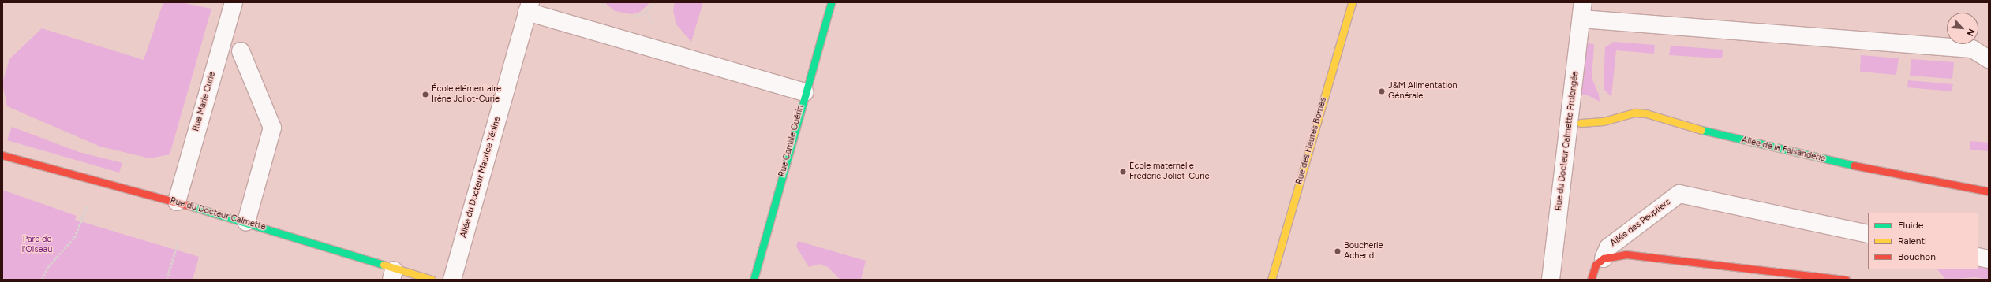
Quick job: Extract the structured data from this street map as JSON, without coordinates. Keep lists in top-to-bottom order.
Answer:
{
  "streets": {
    "street": [
      "Rue Marie Curie",
      "Rue Camille Guérin",
      "Rue des Hautes Bornes",
      "Rue du Docteur Calmette Prolongée",
      "Allée de la Faisanderie",
      "Allée du Docteur Maurice Ténine",
      "Rue du Docteur Calmette",
      "Allée des Peupliers"
    ]
  },
  "crossings": [
    ["Rue Marie Curie", "Rue du Docteur Calmette"]
  ],
  "parks": ["Parc de l'Oiseau"],
  "places": [
    "J&M Alimentation Générale",
    "École élémentaire Irène Joliot-Curie",
    "École maternelle Frédéric Joliot-Curie",
    "Boucherie Acherid"
  ],
  "legend": ["Fluide", "Ralenti", "Bouchon"],
  "north": "bottom right"
}
